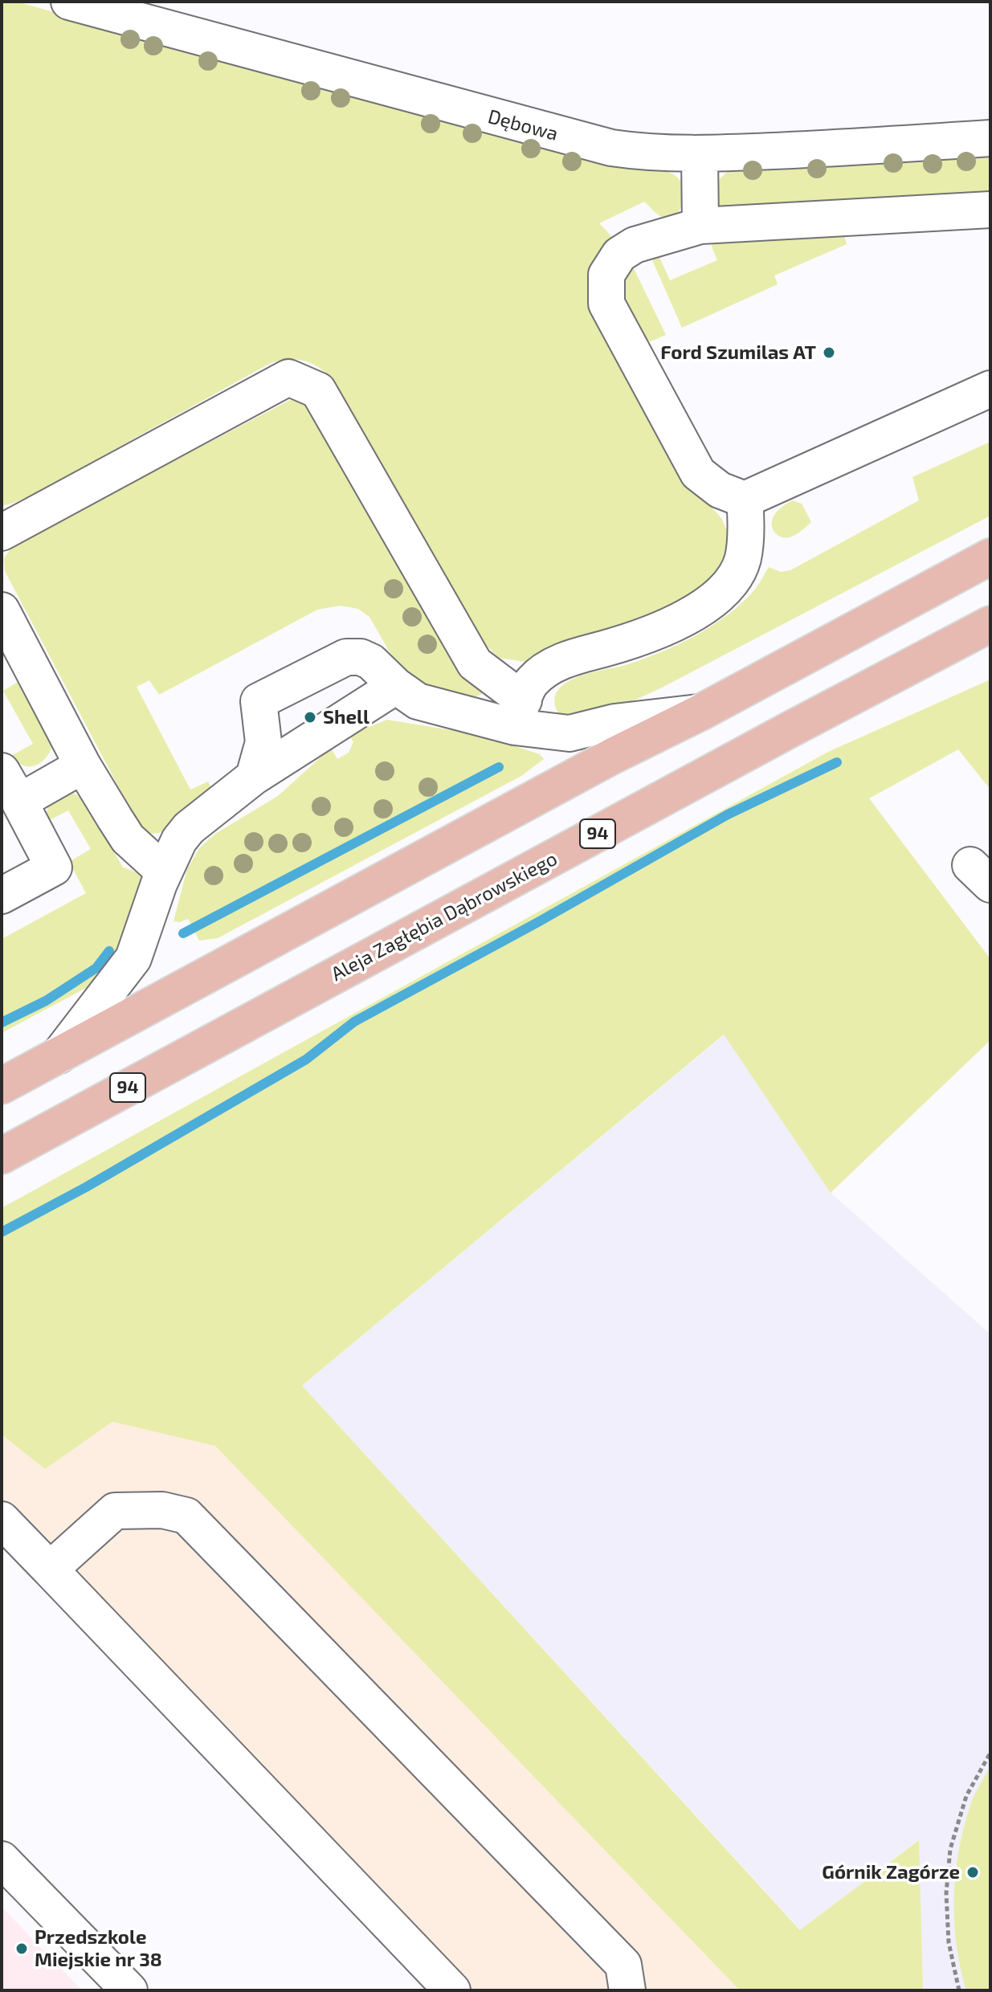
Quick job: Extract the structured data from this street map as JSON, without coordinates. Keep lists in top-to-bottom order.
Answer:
{
  "streets": {
    "main road": ["94", "Aleja Zagłębia Dąbrowskiego"],
    "street": ["Dębowa"]
  },
  "places": [
    "Ford Szumilas AT",
    "Shell",
    "Górnik Zagórze",
    "Przedszkole Miejskie nr 38"
  ]
}
